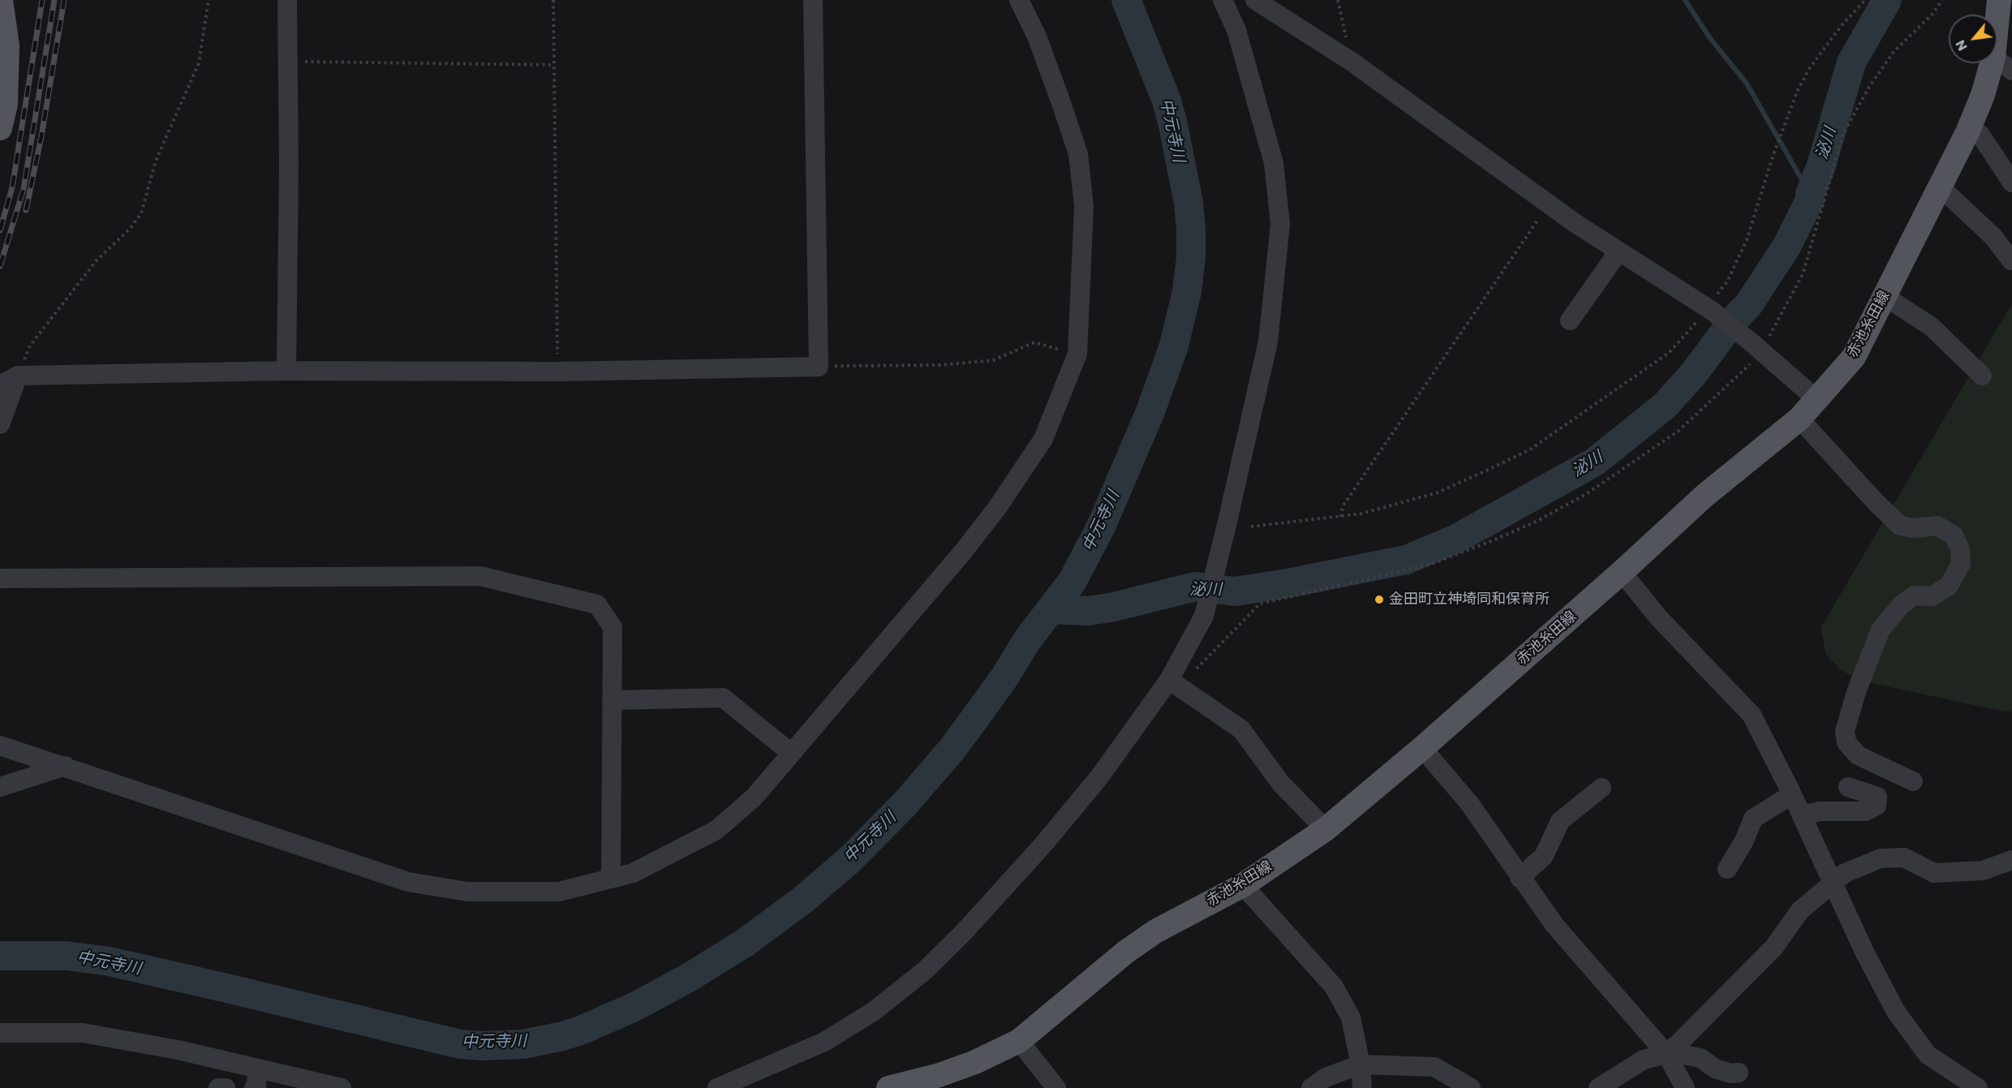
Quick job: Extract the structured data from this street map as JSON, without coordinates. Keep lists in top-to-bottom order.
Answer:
{
  "streets": {
    "main road": ["赤池糸田線"]
  },
  "water": ["中元寺川", "泌川"],
  "places": ["金田町立神埼同和保育所"],
  "north": "bottom left"
}
